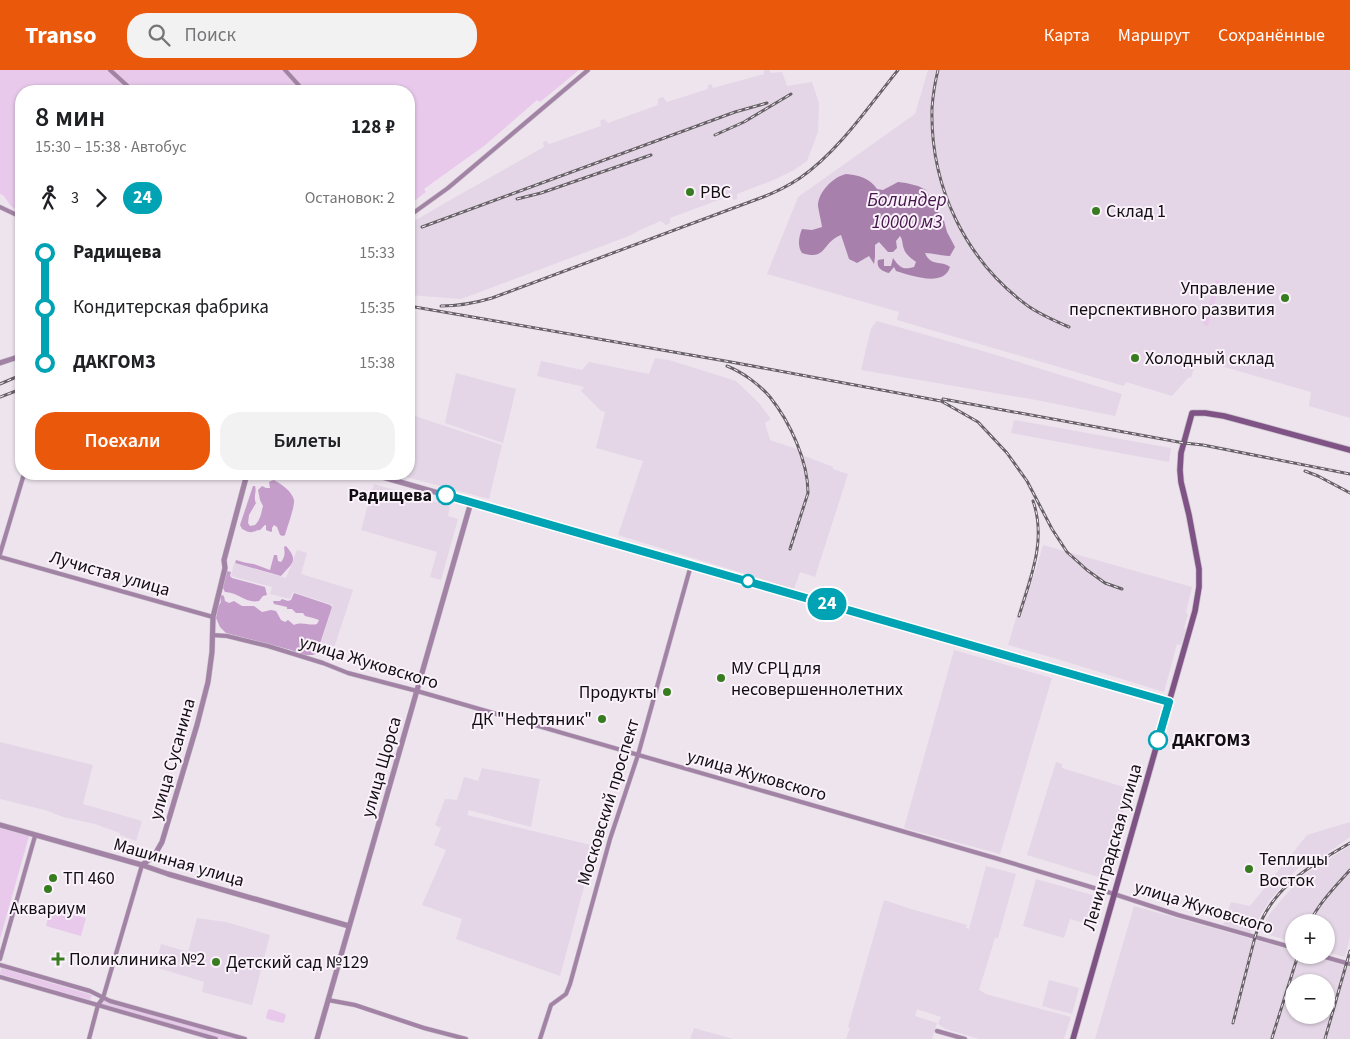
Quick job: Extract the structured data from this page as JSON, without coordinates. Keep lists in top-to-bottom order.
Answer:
{
  "streets": {
    "main road": ["Ленинградская улица"],
    "street": [
      "Лучистая улица",
      "улица Жуковского",
      "улица Сусанина",
      "улица Щорса",
      "Московский проспект",
      "Машинная улица"
    ]
  },
  "crossings": [
    ["Лучистая улица", "улица Сусанина"],
    ["улица Жуковского", "улица Сусанина"],
    ["улица Жуковского", "улица Щорса"],
    ["улица Жуковского", "Московский проспект"],
    ["улица Жуковского", "Ленинградская улица"],
    ["улица Сусанина", "Машинная улица"],
    ["улица Щорса", "Машинная улица"]
  ],
  "water": ["Болиндер 10000 м3"],
  "places": {
    "other": [
      "РВС",
      "Склад 1",
      "Управление перспективного развития",
      "Холодный склад",
      "Радищева",
      "МУ СРЦ для несовершеннолетних",
      "Продукты",
      "ДК \"Нефтяник\"",
      "ДАКГОМЗ",
      "Теплицы Восток",
      "ТП 460",
      "Аквариум",
      "Детский сад №129"
    ],
    "health": ["Поликлиника №2"]
  },
  "lines": ["bus line 24"],
  "page": {
    "header": "Transo",
    "search": "Поиск",
    "nav": ["Карта", "Маршрут", "Сохранённые"],
    "on_map": "24",
    "heading": ["8 мин", "15:30 – 15:38 · Автобус", "128 ₽"],
    "legs": ["3", "24", "Остановок: 2"],
    "list": [
      {
        "name": "Радищева",
        "value": "15:33"
      },
      {
        "name": "Кондитерская фабрика",
        "value": "15:35"
      },
      {
        "name": "ДАКГОМЗ",
        "value": "15:38"
      }
    ],
    "buttons": ["Поехали", "Билеты"],
    "map_buttons": ["+", "−"]
  }
}
